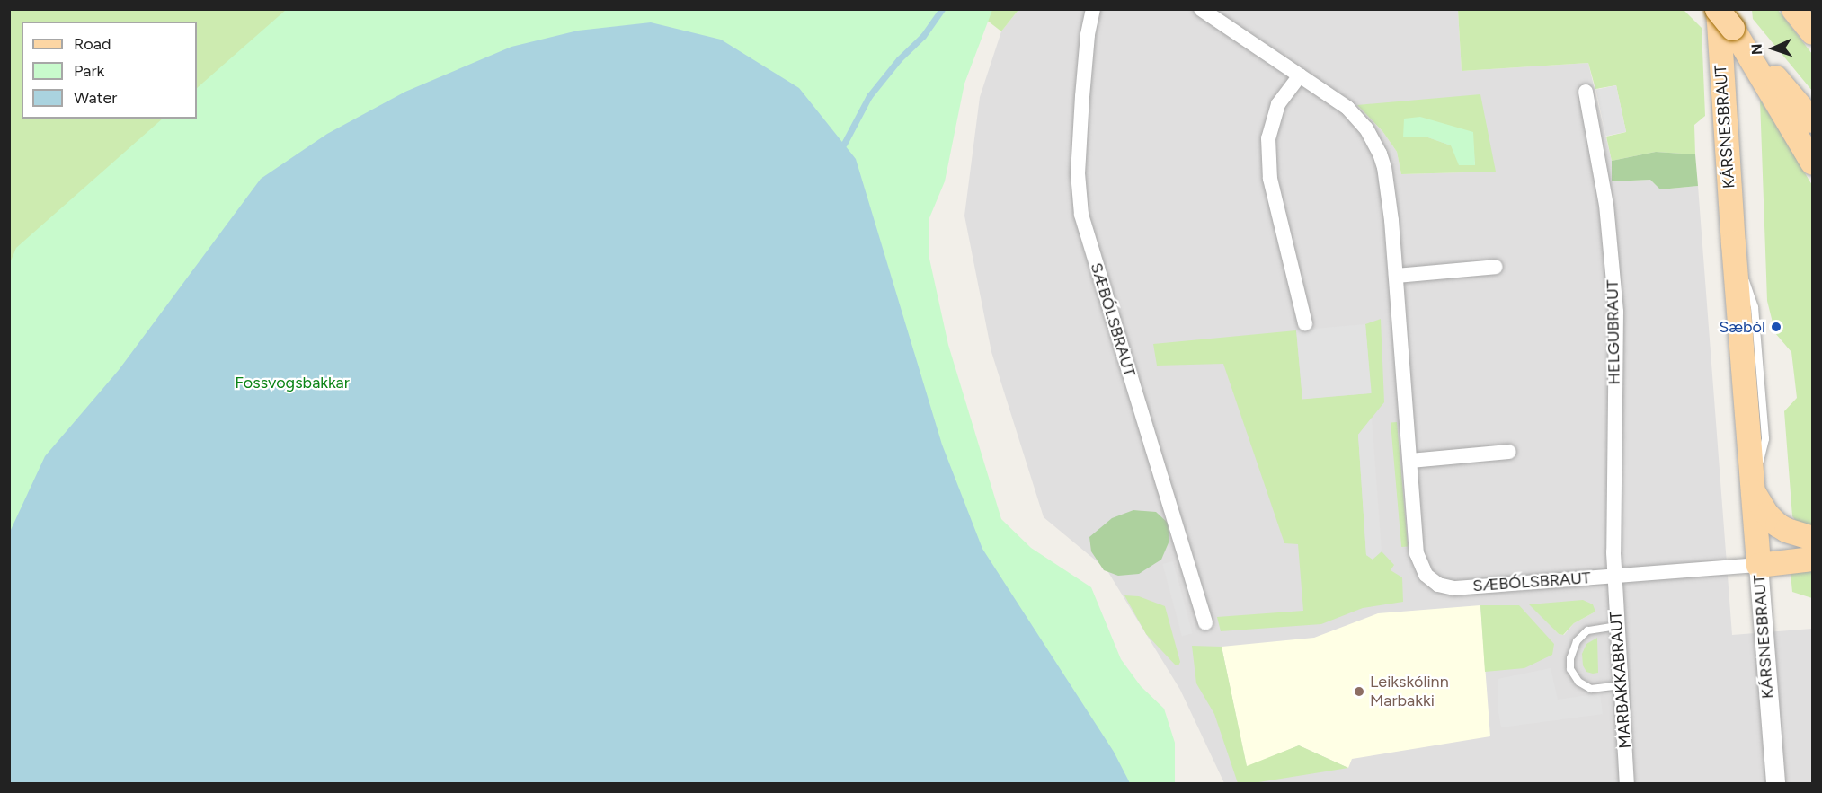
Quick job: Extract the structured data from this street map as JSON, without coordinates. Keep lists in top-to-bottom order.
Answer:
{
  "streets": {
    "main road": ["KÁRSNESBRAUT"],
    "street": ["SÆBÓLSBRAUT", "HELGUBRAUT", "MARBAKKABRAUT"]
  },
  "crossings": [
    ["KÁRSNESBRAUT", "SÆBÓLSBRAUT"],
    ["SÆBÓLSBRAUT", "HELGUBRAUT"],
    ["SÆBÓLSBRAUT", "MARBAKKABRAUT"],
    ["HELGUBRAUT", "MARBAKKABRAUT"]
  ],
  "parks": ["Fossvogsbakkar"],
  "places": ["Sæból", "Leikskólinn Marbakki"],
  "legend": ["Road", "Park", "Water"],
  "north": "left"
}
